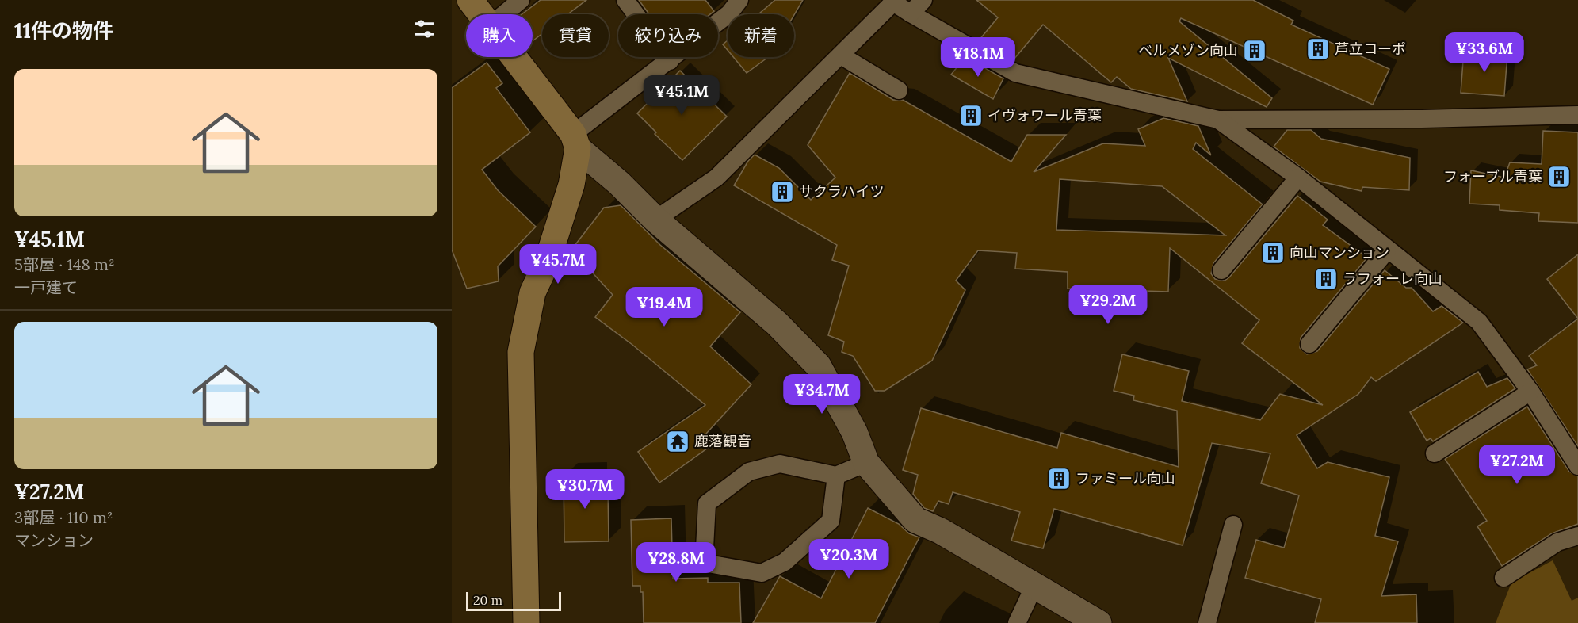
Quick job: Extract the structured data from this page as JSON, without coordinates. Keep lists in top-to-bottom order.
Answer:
{
  "places": {
    "building": [
      "芦立コーポ",
      "ベルメゾン向山",
      "イヴォワール青葉",
      "フォーブル青葉",
      "サクラハイツ",
      "向山マンション",
      "ラフォーレ向山",
      "ファミール向山"
    ],
    "temple": ["鹿落観音"]
  },
  "scale_bar": "20 m",
  "page": {
    "heading": "11件の物件",
    "chip": [
      "購入",
      "賃貸",
      "絞り込み",
      "新着"
    ],
    "price": [
      "¥33.6M",
      "¥18.1M",
      "¥45.1M",
      "¥45.7M",
      "¥29.2M",
      "¥19.4M",
      "¥34.7M",
      "¥27.2M",
      "¥30.7M",
      "¥20.3M",
      "¥28.8M"
    ],
    "list": [
      {
        "name": "¥45.1M",
        "note": "5部屋 · 148 m² · 一戸建て"
      },
      {
        "name": "¥27.2M",
        "note": "3部屋 · 110 m² · マンション"
      }
    ],
    "scale": "20 m"
  }
}
